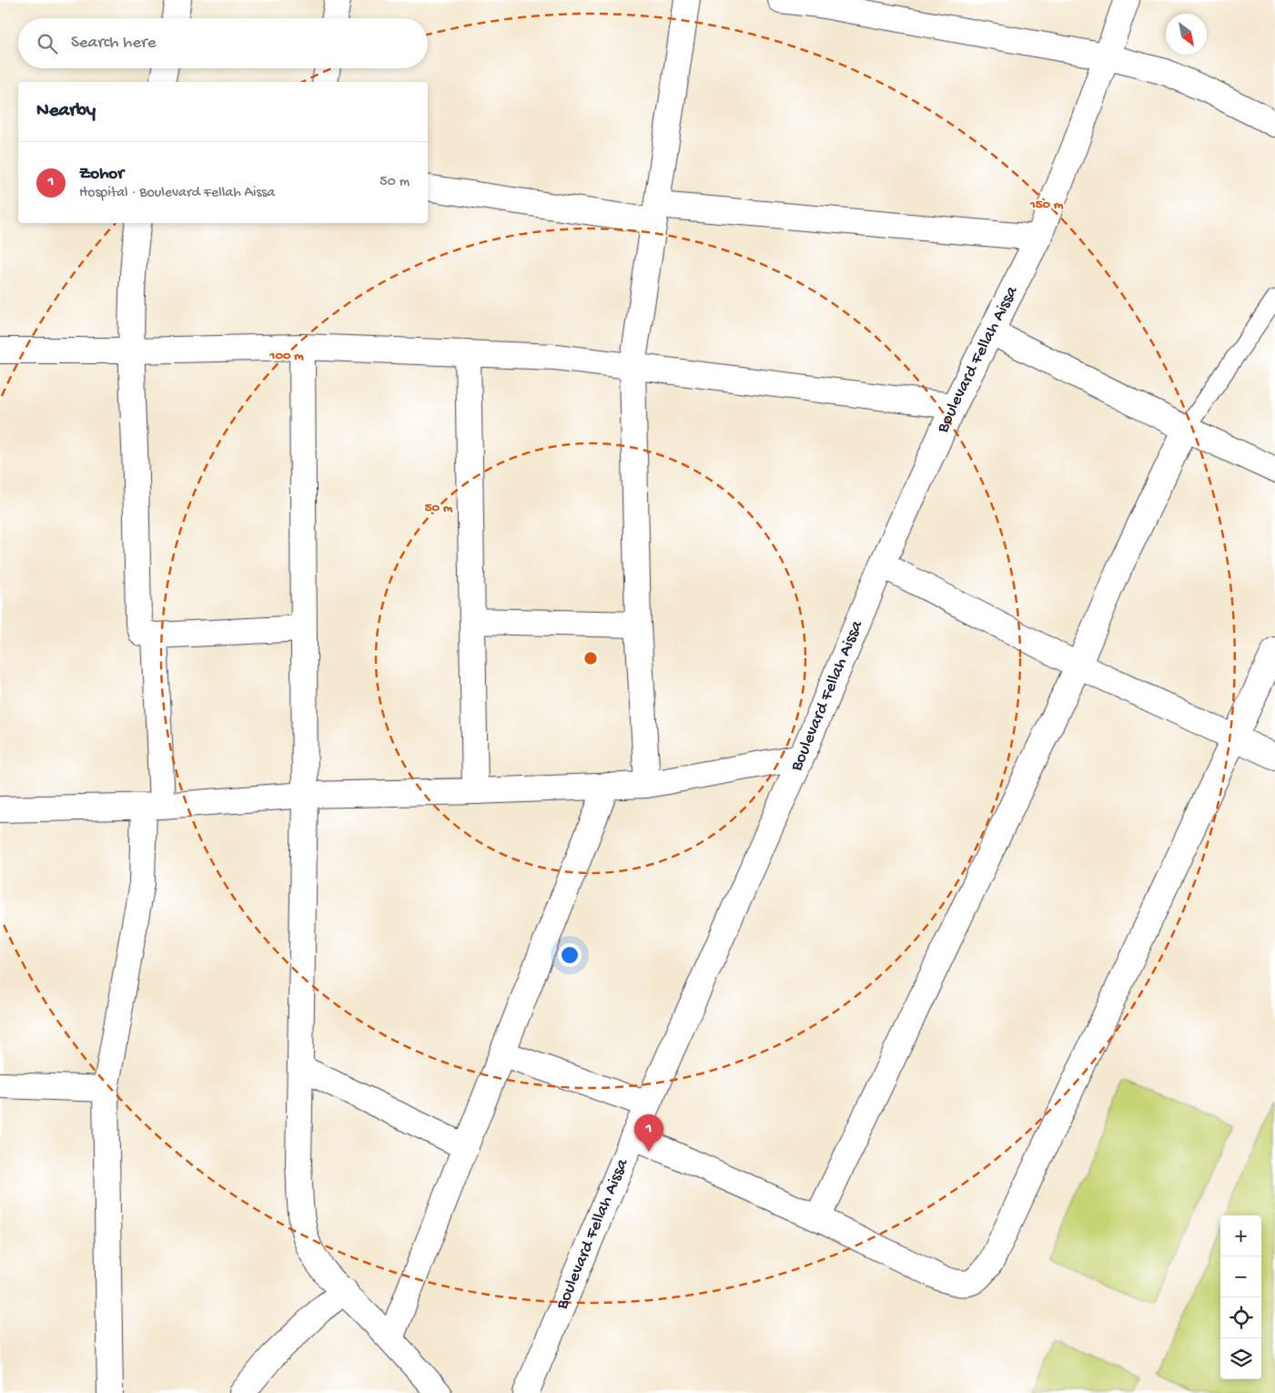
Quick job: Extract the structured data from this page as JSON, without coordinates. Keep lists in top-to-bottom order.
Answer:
{
  "streets": {
    "street": ["Boulevard Fellah Aissa"]
  },
  "north": "bottom right",
  "page": {
    "search": "Search here",
    "heading": "Nearby",
    "list": [
      {
        "mark": "1",
        "name": "Zohor",
        "note": "Hospital · Boulevard Fellah Aissa",
        "value": "50 m"
      }
    ],
    "pins": "1",
    "map_buttons": ["+", "−"]
  },
  "rings": ["150 m", "100 m", "50 m"]
}
